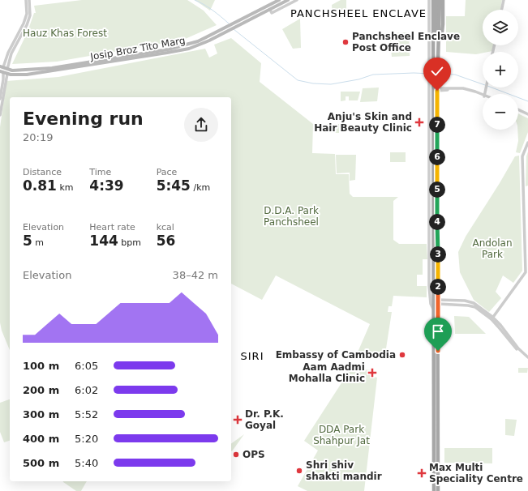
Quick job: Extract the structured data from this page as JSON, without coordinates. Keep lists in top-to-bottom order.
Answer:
{
  "streets": {
    "main road": ["Josip Broz Tito Marg"]
  },
  "districts": ["PANCHSHEEL ENCLAVE", "SIRI"],
  "parks": [
    "Hauz Khas Forest",
    "D.D.A. Park Panchsheel",
    "Andolan Park",
    "DDA Park Shahpur Jat"
  ],
  "places": {
    "other": [
      "Panchsheel Enclave Post Office",
      "Embassy of Cambodia",
      "OPS",
      "Shri shiv shakti mandir"
    ],
    "health": [
      "Anju's Skin and Hair Beauty Clinic",
      "Aam Aadmi Mohalla Clinic",
      "Dr. P.K. Goyal",
      "Max Multi Speciality Centre"
    ]
  },
  "page": {
    "map_buttons": ["+", "−"],
    "heading": ["Evening run", "20:19"],
    "pins": [
      "7",
      "6",
      "5",
      "4",
      "3",
      "2"
    ],
    "stats": [
      ["Distance", "0.81 km"],
      ["Time", "4:39"],
      ["Pace", "5:45 /km"],
      ["Elevation", "5 m"],
      ["Heart rate", "144 bpm"],
      ["kcal", "56"]
    ],
    "chart": ["Elevation", "38–42 m"],
    "list": [
      {
        "name": "100 m",
        "note": "6:05"
      },
      {
        "name": "200 m",
        "note": "6:02"
      },
      {
        "name": "300 m",
        "note": "5:52"
      },
      {
        "name": "400 m",
        "note": "5:20"
      },
      {
        "name": "500 m",
        "note": "5:40"
      }
    ]
  }
}
